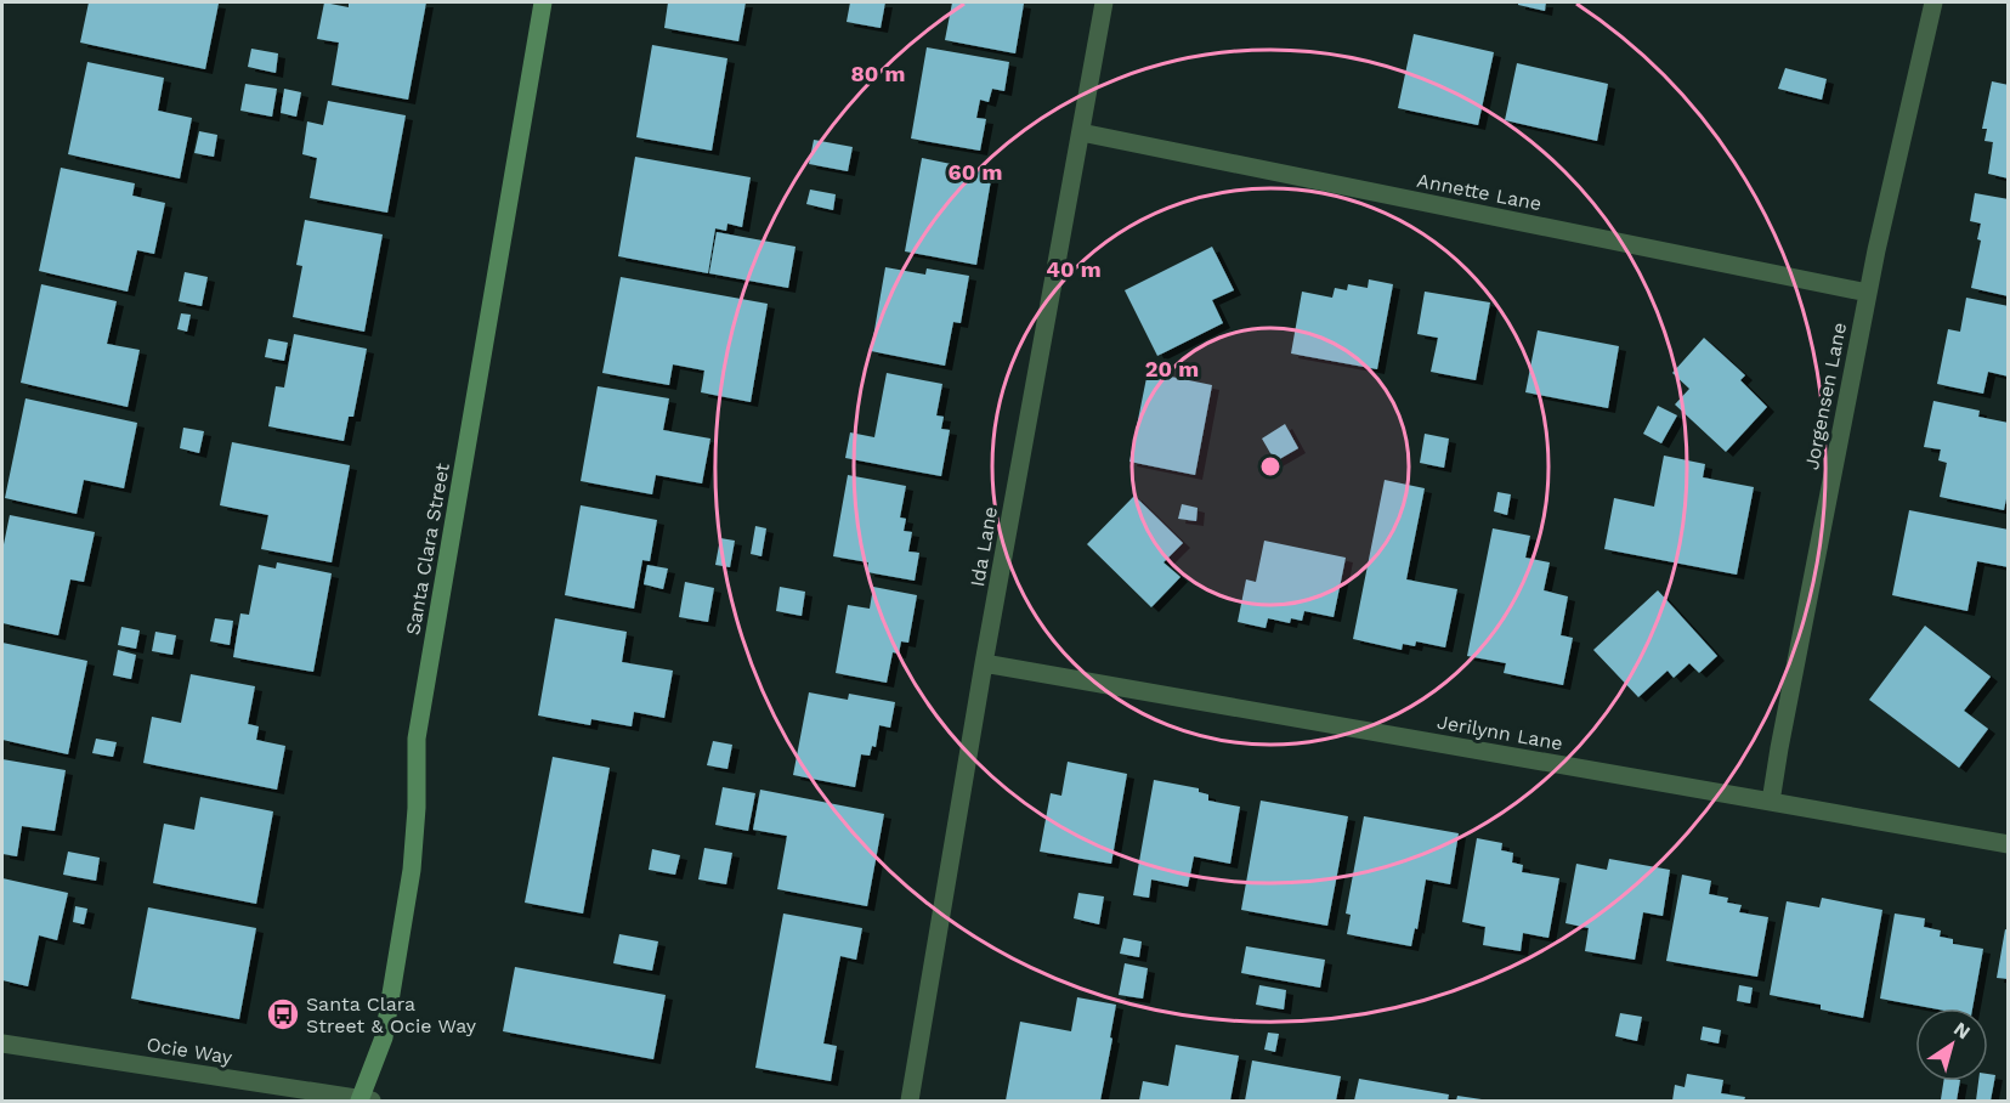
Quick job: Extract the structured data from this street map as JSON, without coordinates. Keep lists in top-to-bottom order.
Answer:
{
  "streets": {
    "main road": ["Santa Clara Street"],
    "street": [
      "Annette Lane",
      "Jorgensen Lane",
      "Ida Lane",
      "Jerilynn Lane",
      "Ocie Way"
    ]
  },
  "crossings": [
    ["Annette Lane", "Jorgensen Lane"],
    ["Annette Lane", "Ida Lane"],
    ["Jorgensen Lane", "Jerilynn Lane"],
    ["Ida Lane", "Jerilynn Lane"],
    ["Santa Clara Street", "Ocie Way"]
  ],
  "places": {
    "bus stop": ["Santa Clara Street & Ocie Way"]
  },
  "north": "top right",
  "rings": [
    "80 m",
    "60 m",
    "40 m",
    "20 m"
  ]
}
